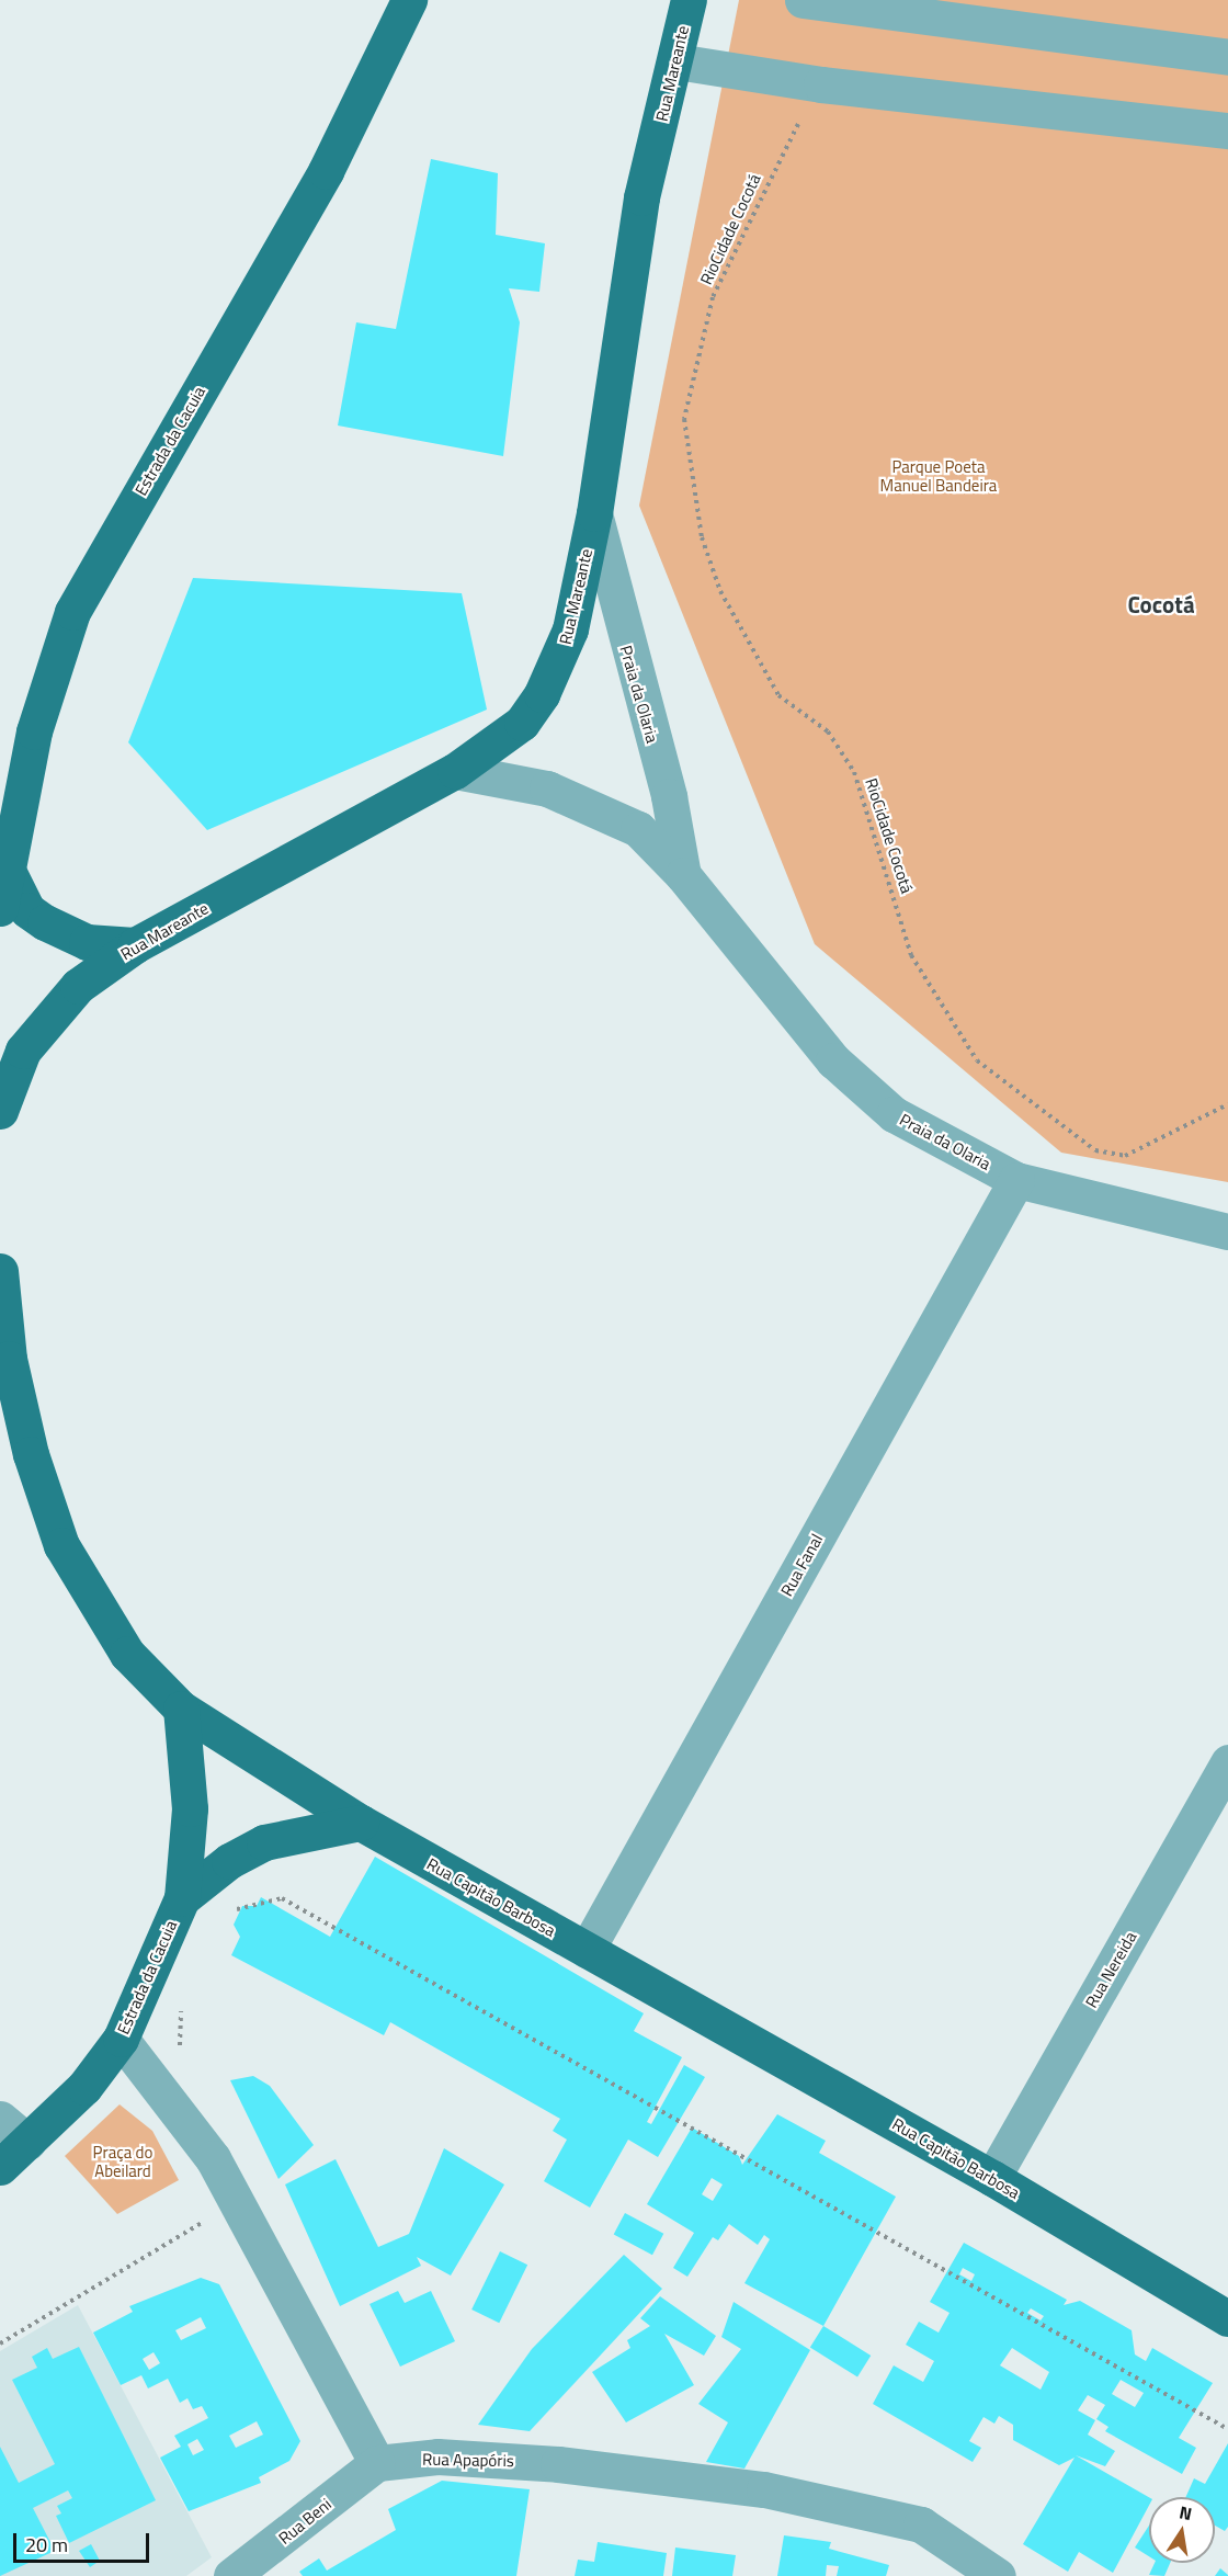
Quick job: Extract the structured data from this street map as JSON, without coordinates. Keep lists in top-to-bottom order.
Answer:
{
  "streets": {
    "main road": ["Rua Mareante", "Estrada da Cacuia", "Rua Capitão Barbosa"],
    "street": [
      "Praia da Olaria",
      "Rua Fanal",
      "Rua Nereida",
      "Rua Apapóris",
      "Rua Beni"
    ],
    "path": ["RioCidade Cocotá"]
  },
  "crossings": [
    ["Rua Mareante", "Praia da Olaria"],
    ["Estrada da Cacuia", "Rua Capitão Barbosa"],
    ["Praia da Olaria", "Rua Fanal"],
    ["Rua Fanal", "Rua Capitão Barbosa"],
    ["Rua Capitão Barbosa", "Rua Nereida"],
    ["Rua Apapóris", "Rua Beni"]
  ],
  "districts": ["Cocotá"],
  "parks": ["Parque Poeta Manuel Bandeira", "Praça do Abeilard"],
  "scale_bar": "20 m",
  "north": "top"
}
